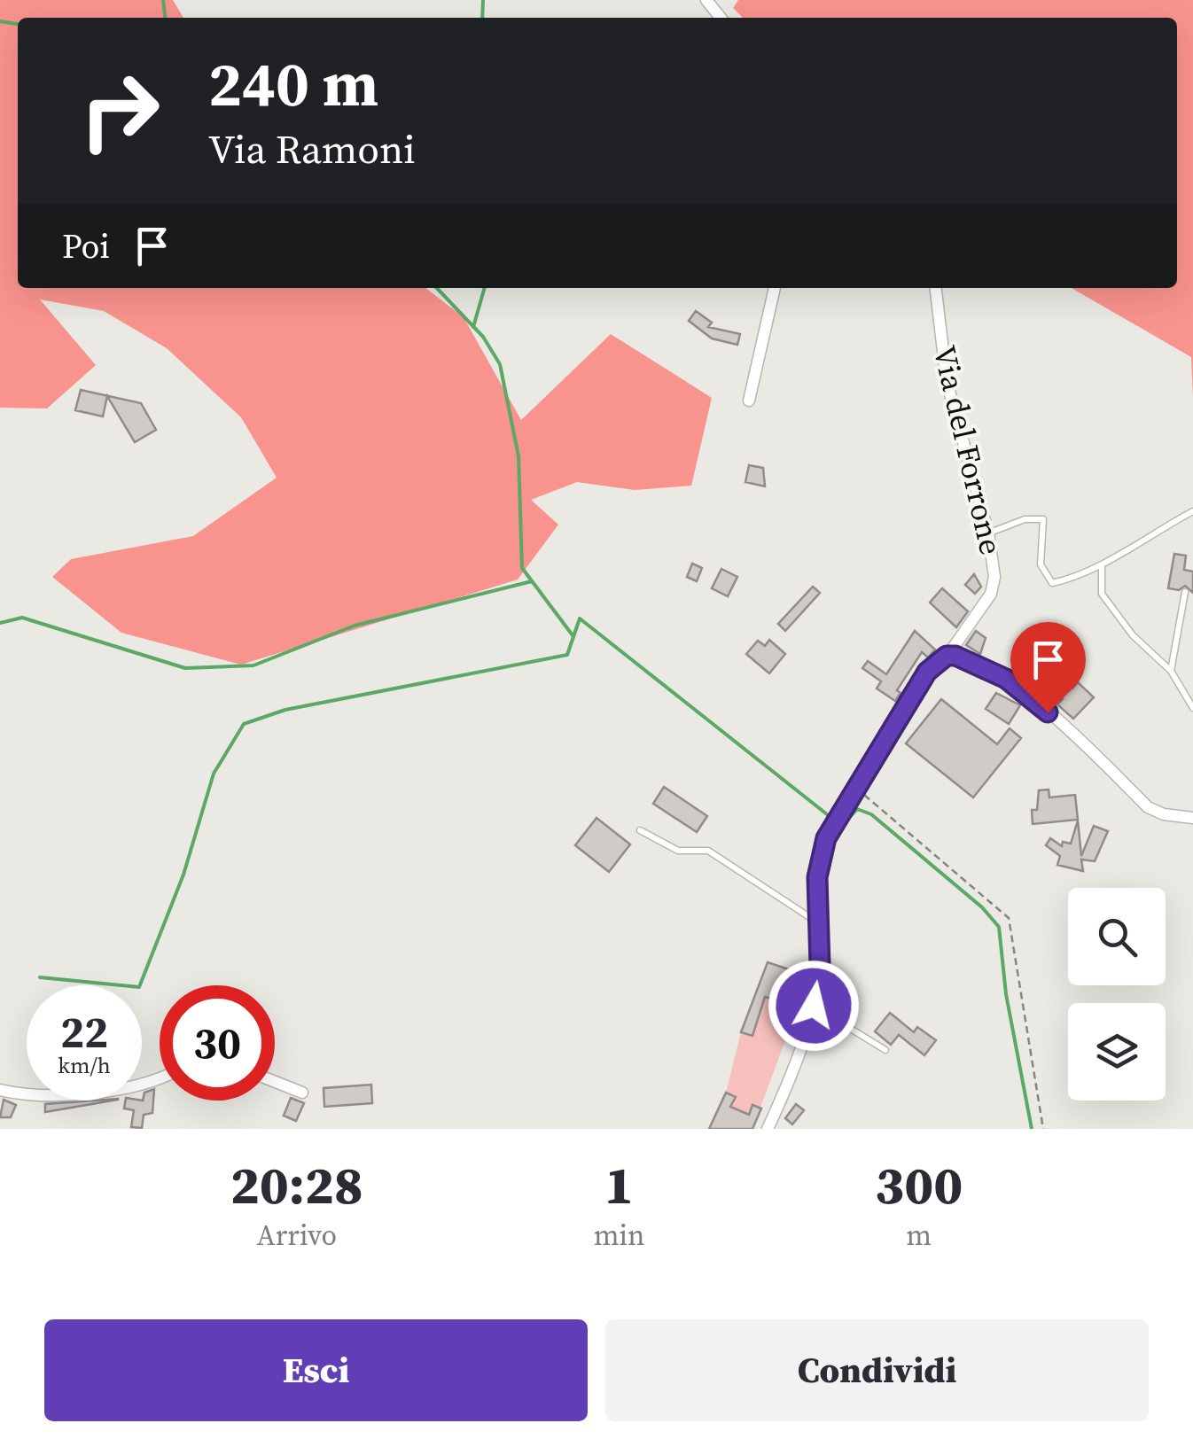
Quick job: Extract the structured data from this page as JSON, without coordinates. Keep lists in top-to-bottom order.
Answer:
{
  "streets": {
    "street": ["Via del Forrone"]
  },
  "page": {
    "turn": ["240 m", "Via Ramoni"],
    "then": "Poi",
    "speed": "22 km/h",
    "limit": "30",
    "eta": [
      "20:28",
      "Arrivo",
      "1",
      "min",
      "300",
      "m"
    ],
    "buttons": ["Esci", "Condividi"]
  }
}
